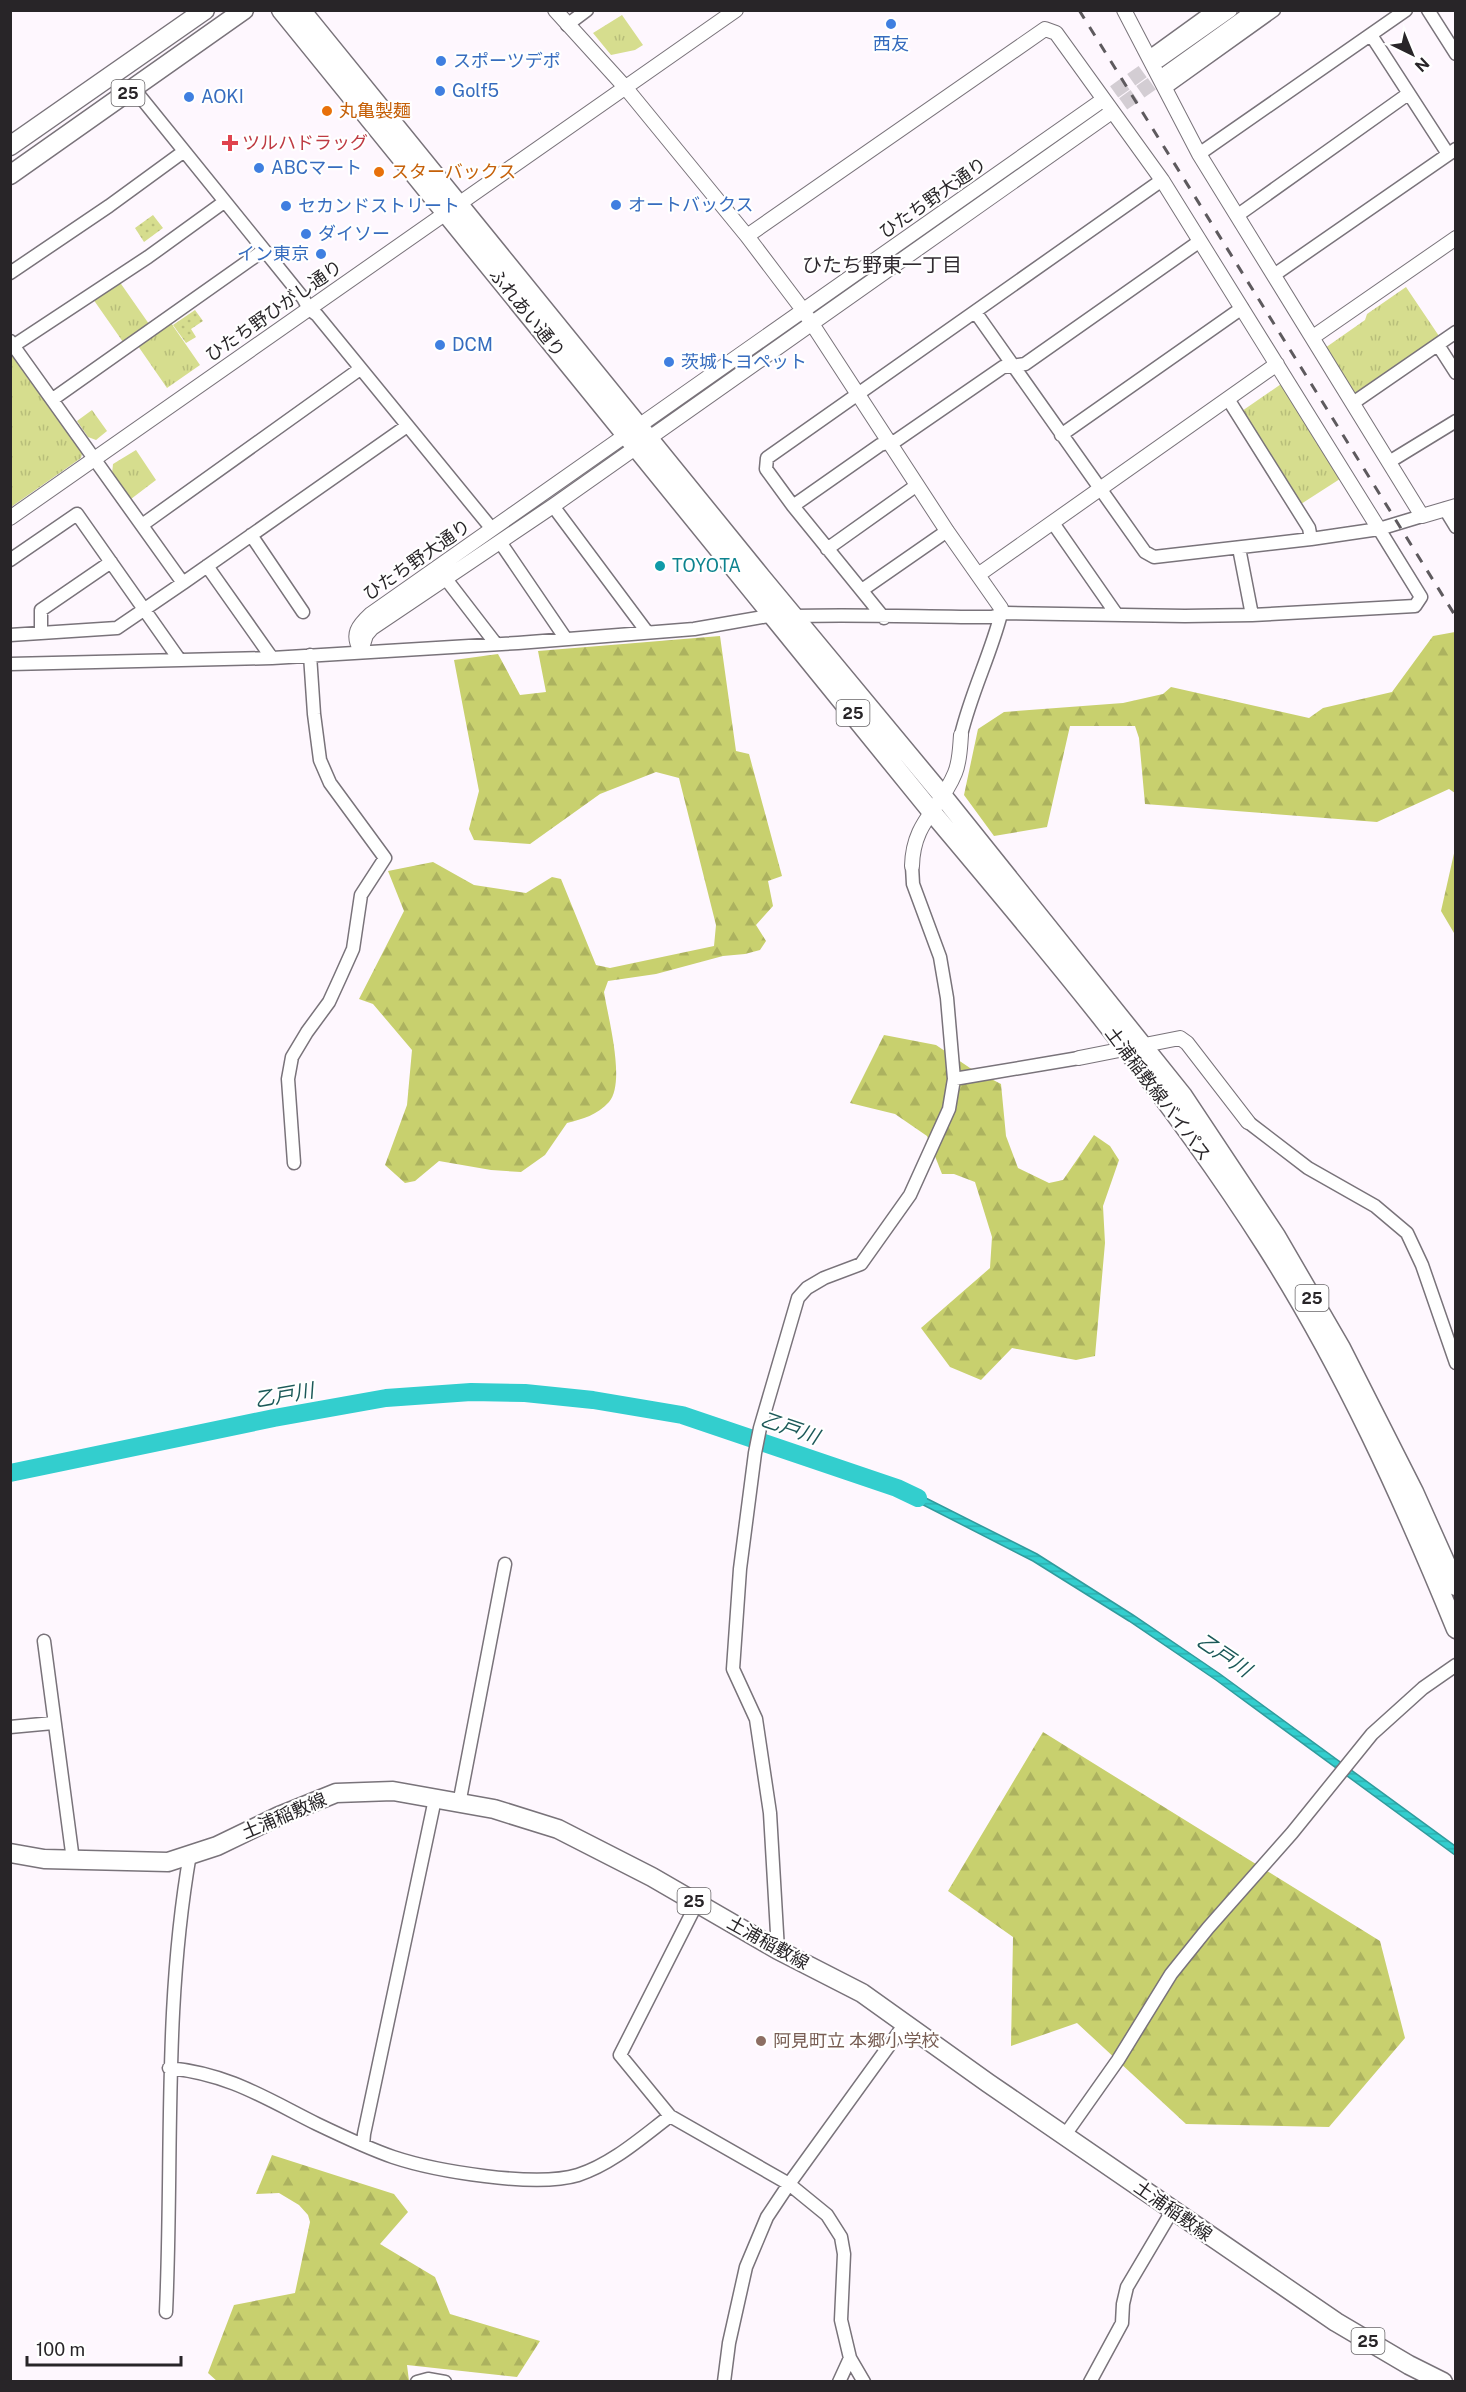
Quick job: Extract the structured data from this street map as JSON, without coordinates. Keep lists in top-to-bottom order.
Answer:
{
  "streets": {
    "main road": [
      "25",
      "ふれあい通り",
      "土浦稲敷線バイパス",
      "土浦稲敷線"
    ],
    "street": ["ひたち野大通り", "ひたち野ひがし通り"]
  },
  "crossings": [
    ["ひたち野大通り", "ふれあい通り"],
    ["ひたち野ひがし通り", "ふれあい通り"],
    ["ふれあい通り", "土浦稲敷線バイパス"]
  ],
  "districts": ["ひたち野東一丁目"],
  "water": ["乙戸川"],
  "places": {
    "other": [
      "西友",
      "スポーツデポ",
      "Golf5",
      "AOKI",
      "丸亀製麺",
      "ABCマート",
      "スターバックス",
      "オートバックス",
      "セカンドストリート",
      "ダイソー",
      "イン東京",
      "DCM",
      "茨城トヨペット",
      "TOYOTA",
      "阿見町立 本郷小学校"
    ],
    "health": ["ツルハドラッグ"]
  },
  "scale_bar": "100 m",
  "north": "bottom right"
}
